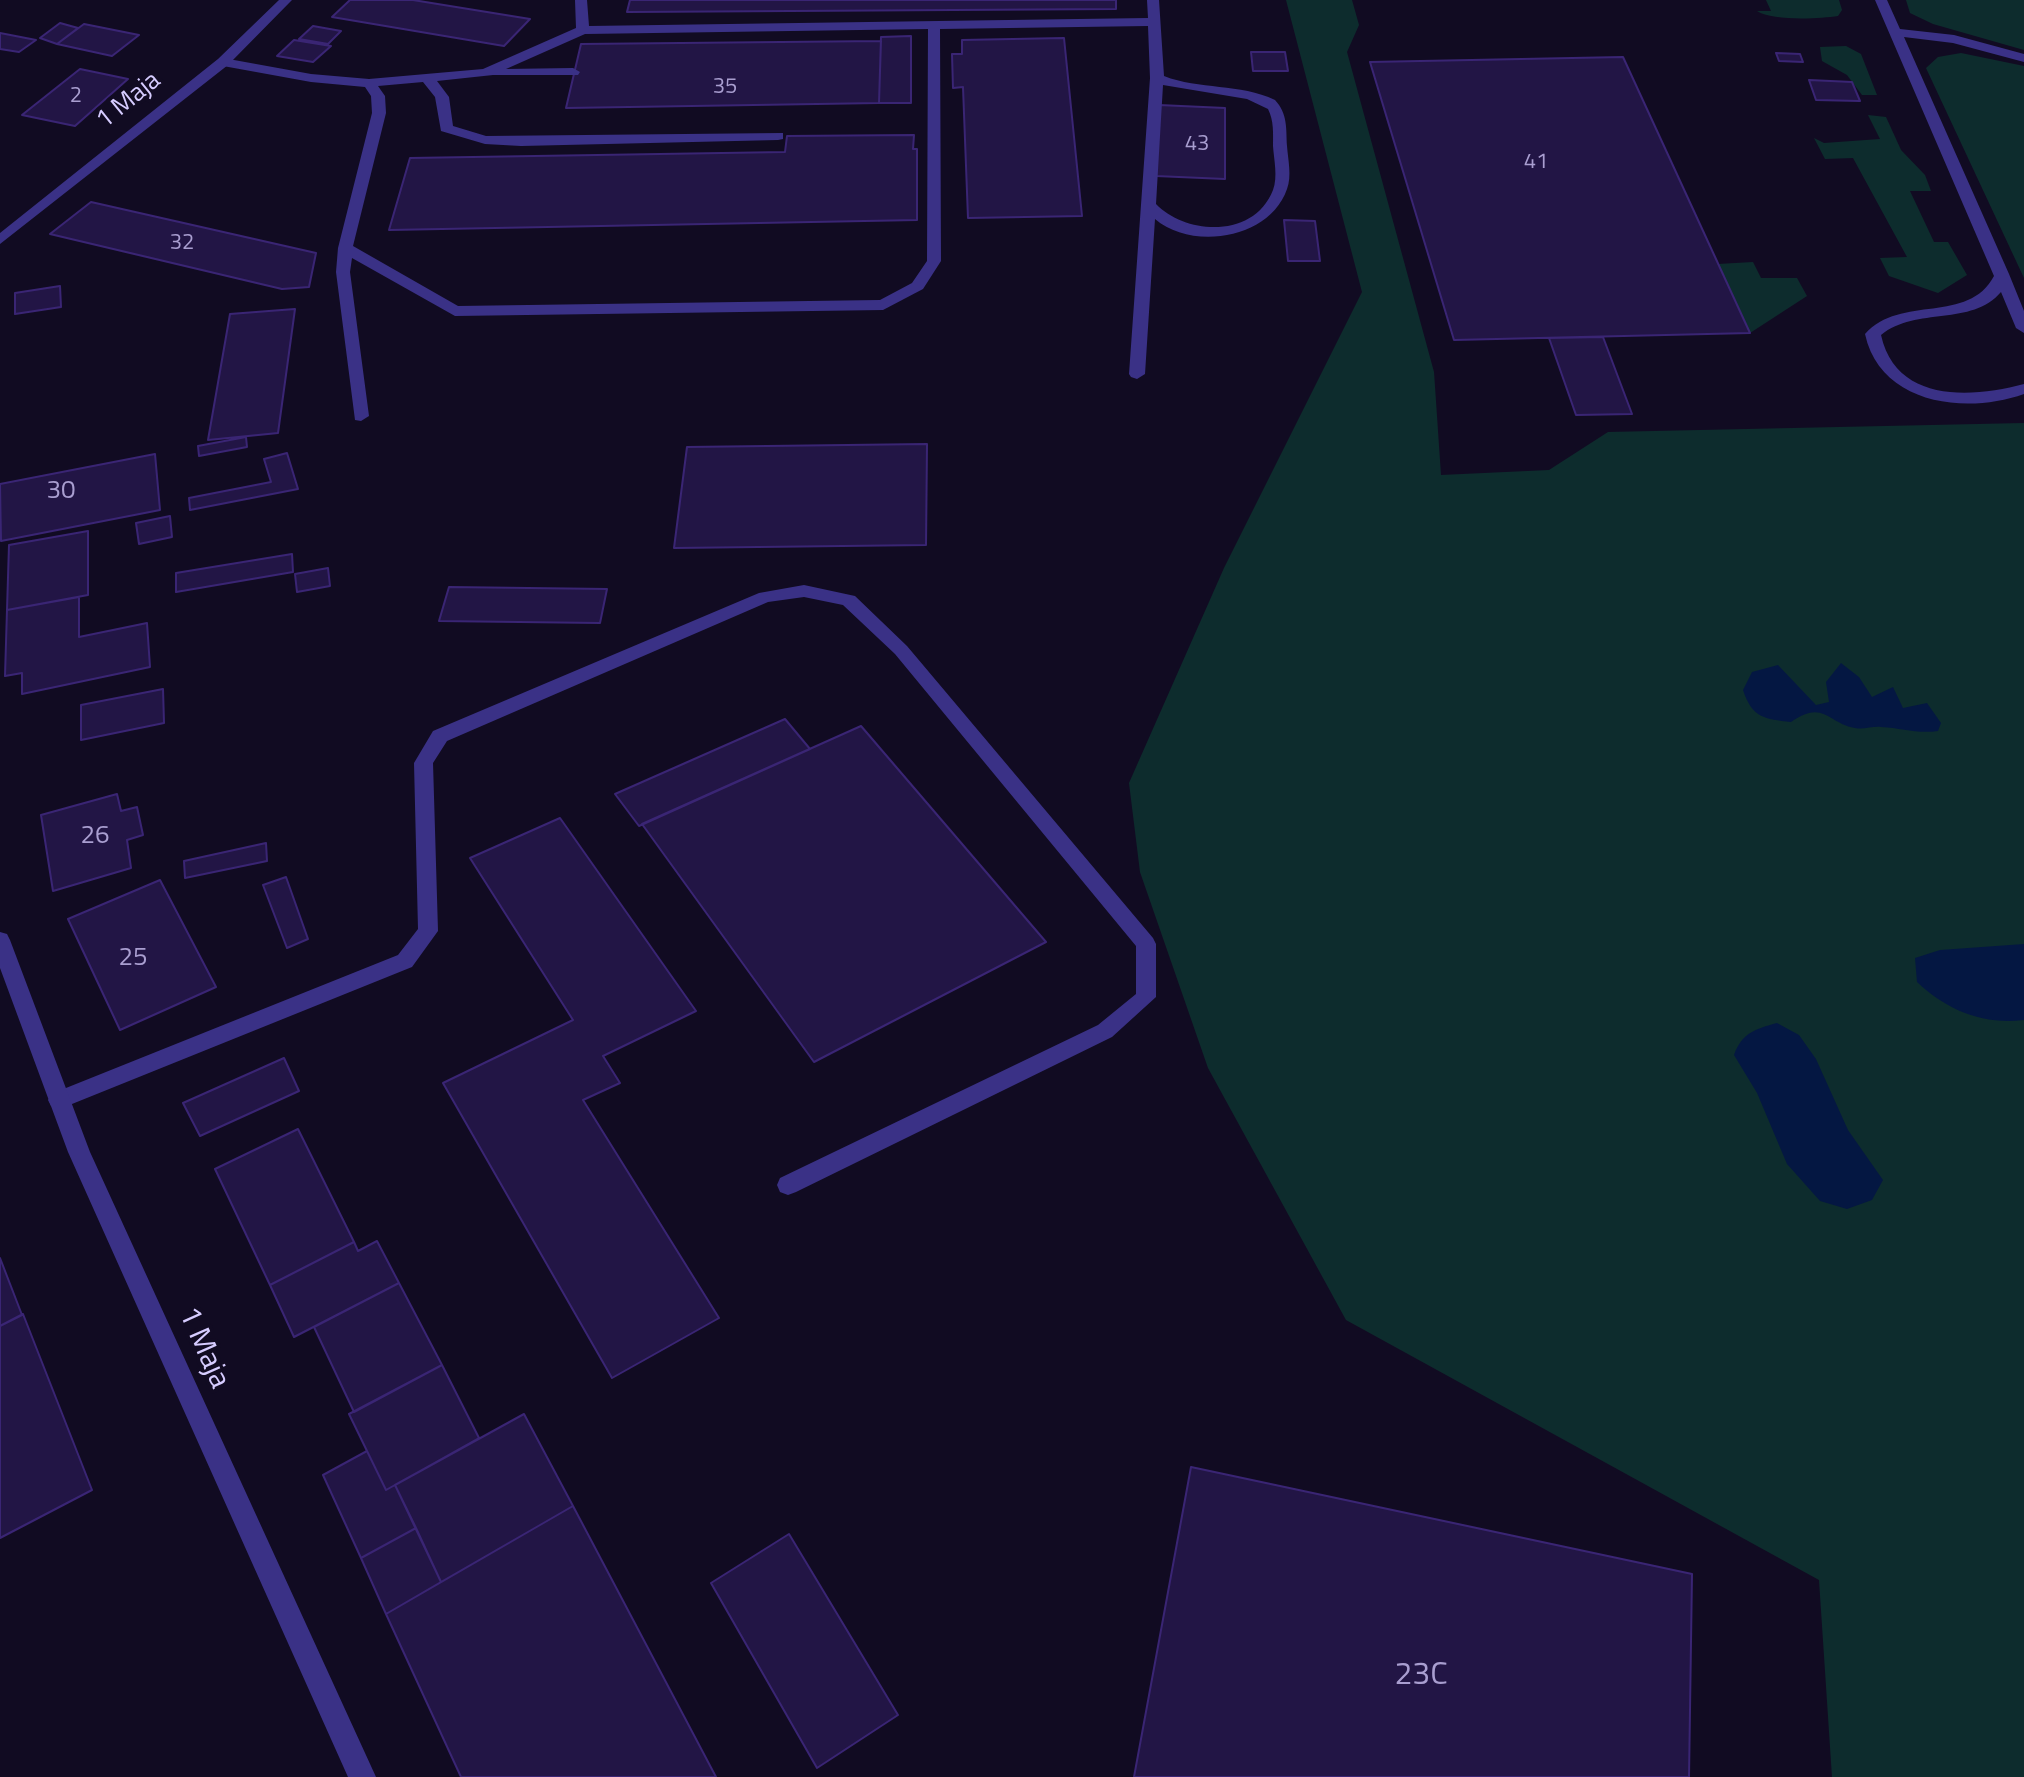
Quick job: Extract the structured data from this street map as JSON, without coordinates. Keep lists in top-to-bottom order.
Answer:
{
  "streets": {
    "street": ["1 Maja"]
  },
  "house_numbers": [
    "35",
    "2",
    "43",
    "41",
    "32",
    "30",
    "26",
    "25",
    "23C"
  ]
}
